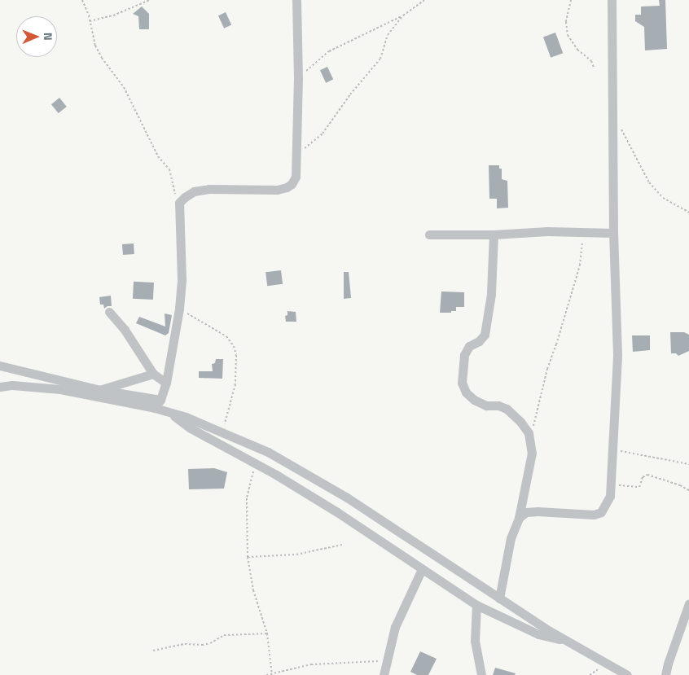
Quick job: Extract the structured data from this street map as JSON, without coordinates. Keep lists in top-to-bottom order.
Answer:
{
  "north": "right"
}
